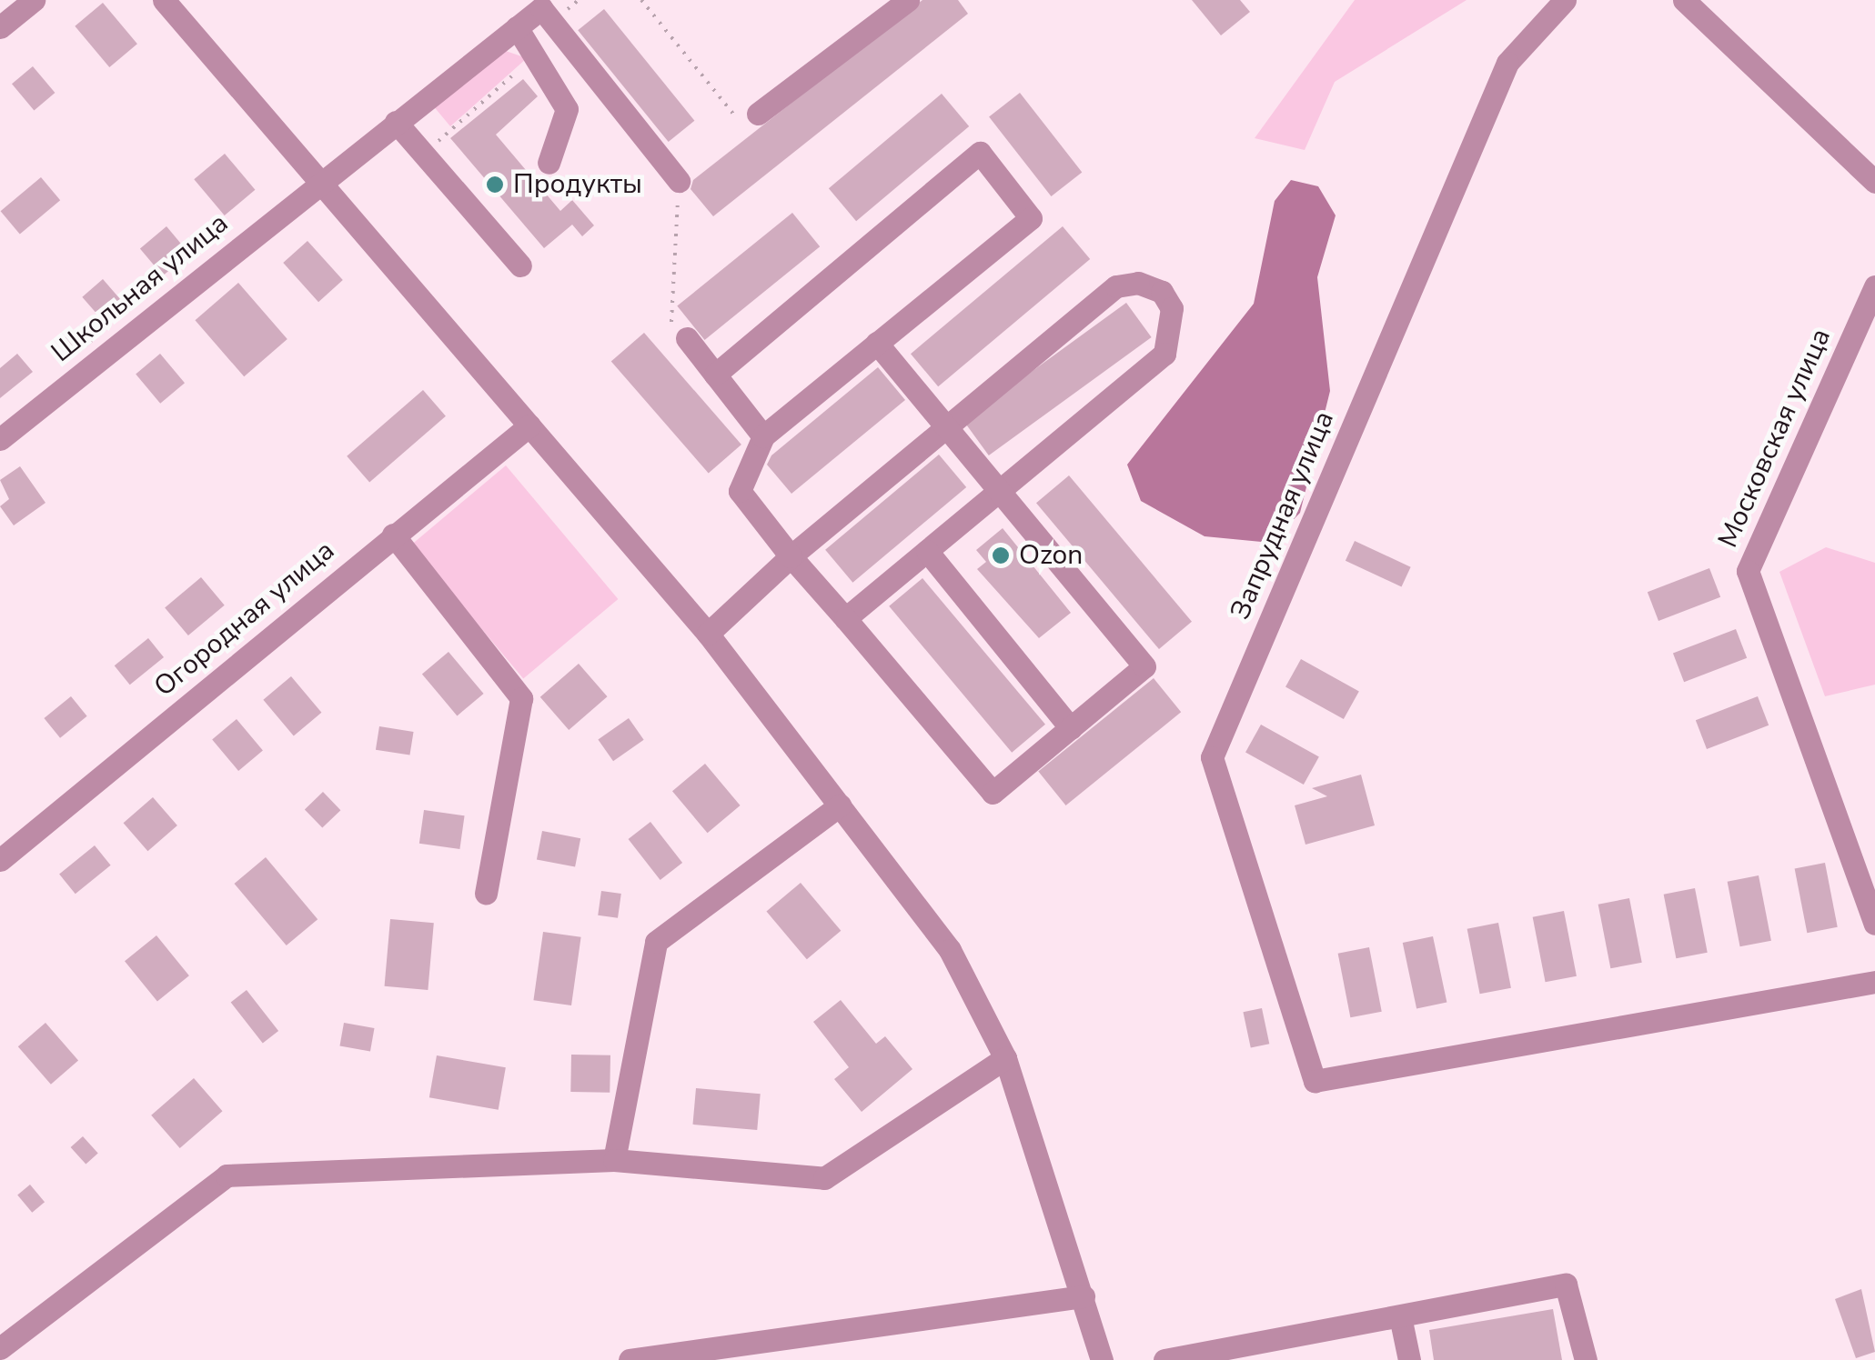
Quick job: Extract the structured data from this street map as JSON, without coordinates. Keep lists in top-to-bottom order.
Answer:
{
  "streets": {
    "street": [
      "Школьная улица",
      "Московская улица",
      "Запрудная улица",
      "Огородная улица"
    ]
  },
  "places": ["Продукты", "Ozon"]
}
